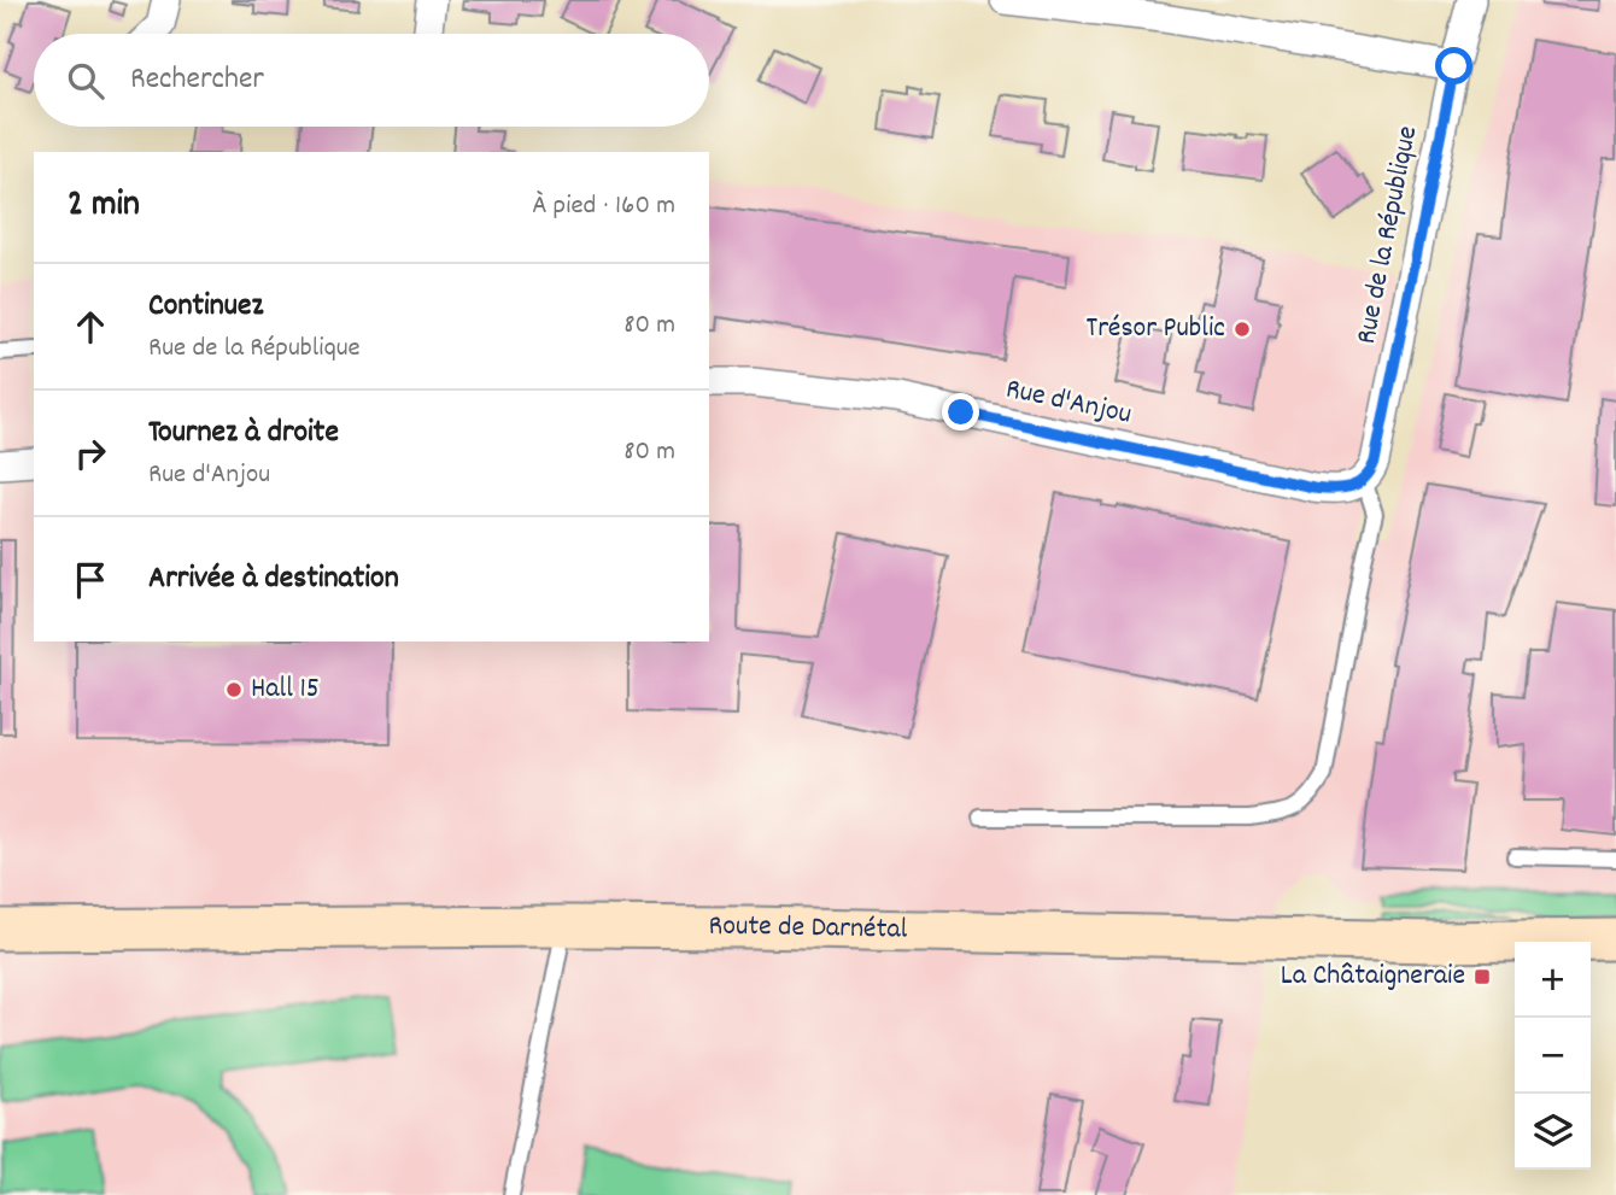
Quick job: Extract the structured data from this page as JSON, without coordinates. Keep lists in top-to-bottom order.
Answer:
{
  "streets": {
    "main road": ["Route de Darnétal"],
    "street": ["Rue de la République", "Rue d'Anjou"]
  },
  "crossings": [
    ["Rue de la République", "Rue d'Anjou"]
  ],
  "places": {
    "other": ["Trésor Public", "Hall 15"],
    "transit": ["La Châtaigneraie"]
  },
  "page": {
    "search": "Rechercher",
    "heading": ["2 min", "À pied · 160 m"],
    "list": [
      ["Continuez", "Rue de la République", "80 m"],
      ["Tournez à droite", "Rue d'Anjou", "80 m"],
      "Arrivée à destination"
    ],
    "map_buttons": ["+", "−"]
  }
}
